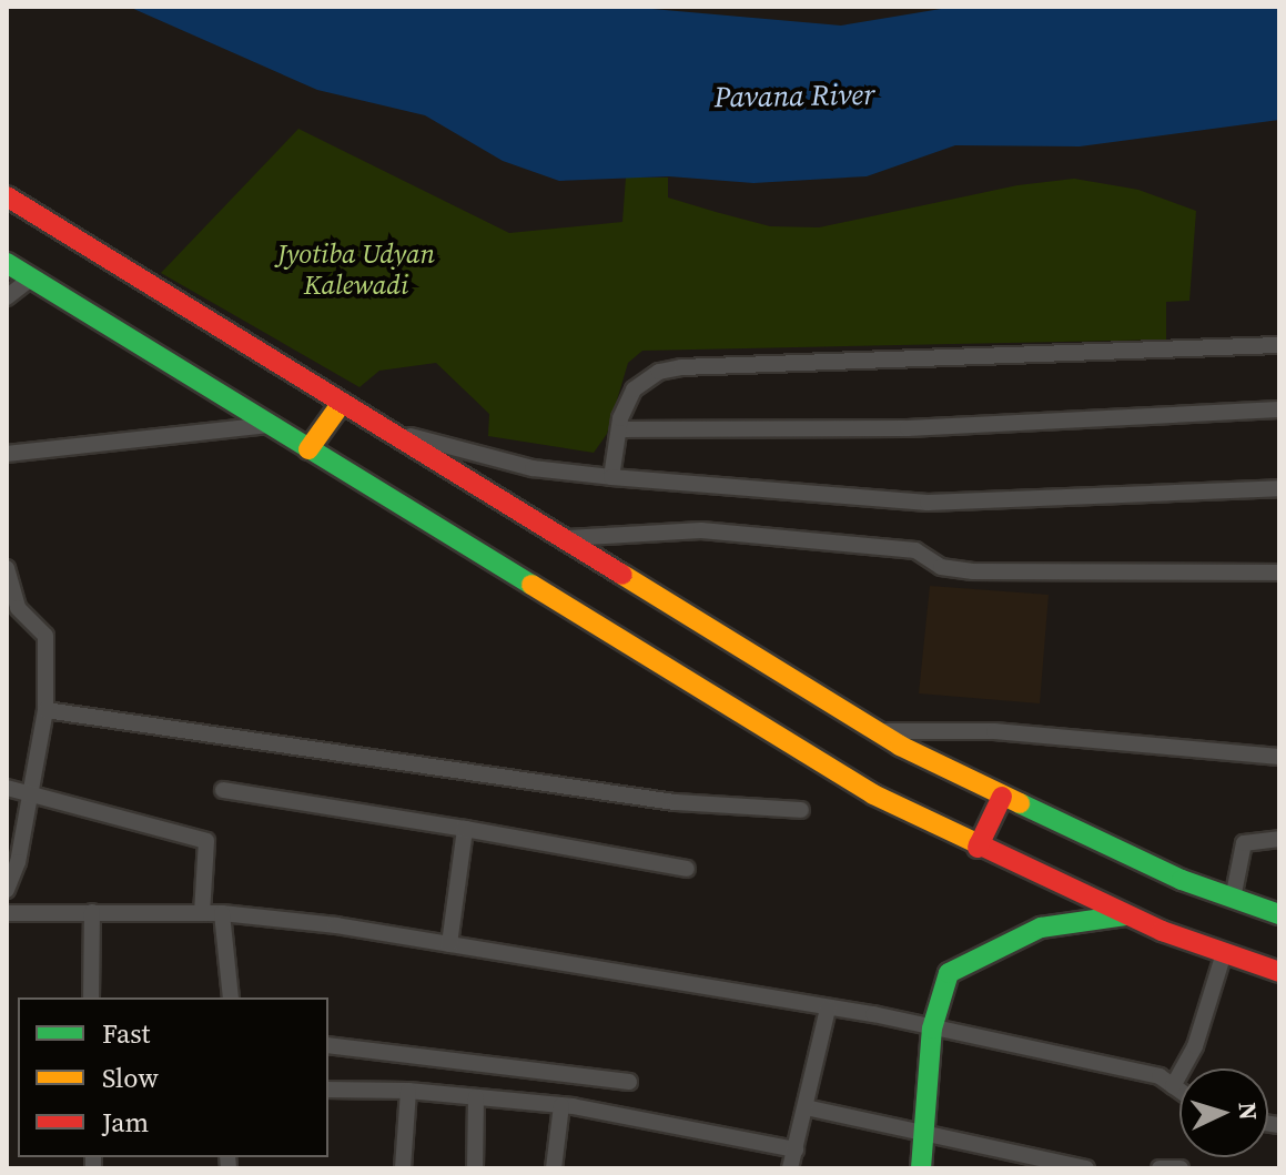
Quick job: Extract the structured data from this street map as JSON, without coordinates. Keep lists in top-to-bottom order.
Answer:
{
  "water": ["Pavana River"],
  "parks": ["Jyotiba Udyan Kalewadi"],
  "legend": ["Fast", "Slow", "Jam"],
  "north": "right"
}
